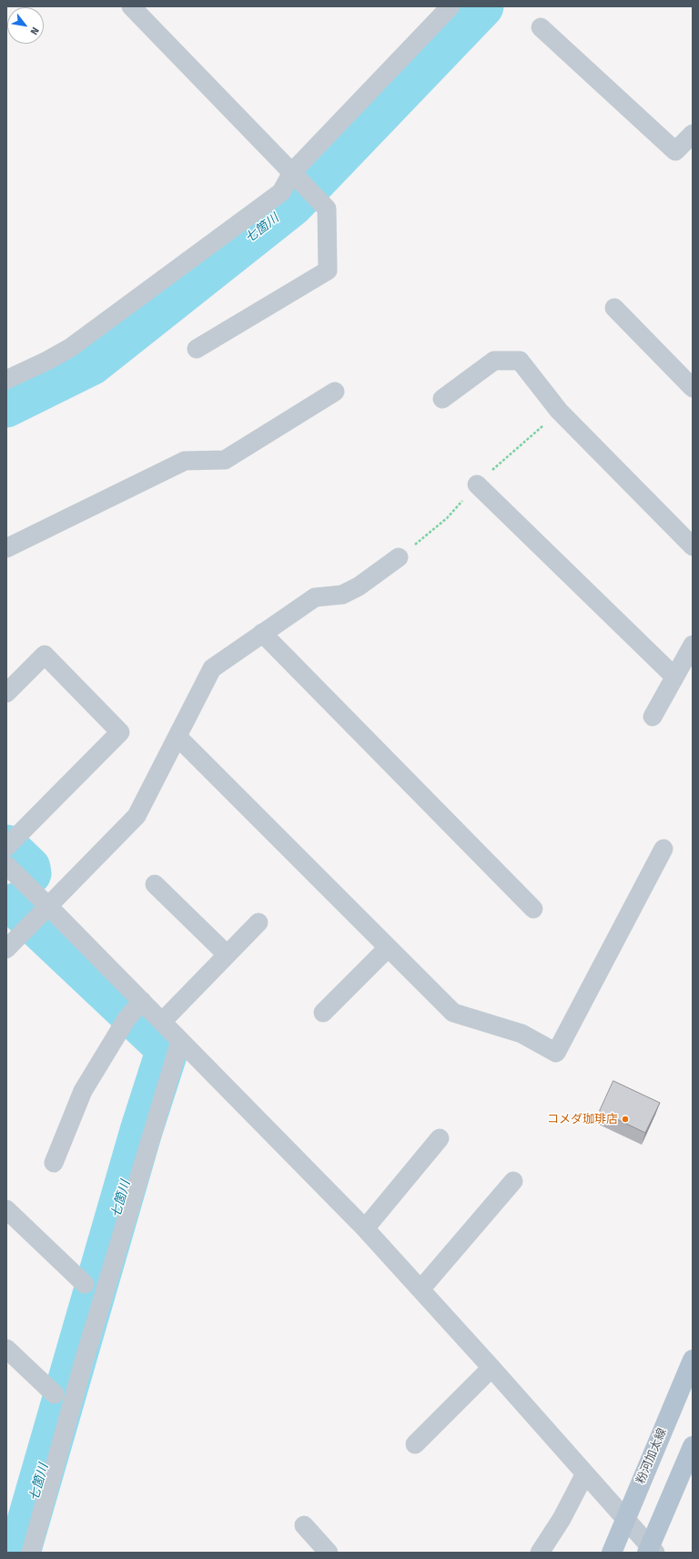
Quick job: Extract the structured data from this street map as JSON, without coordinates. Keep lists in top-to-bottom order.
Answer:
{
  "streets": {
    "main road": ["粉河加太線"]
  },
  "water": ["七箇川"],
  "places": ["コメダ珈琲店"],
  "north": "bottom right"
}
